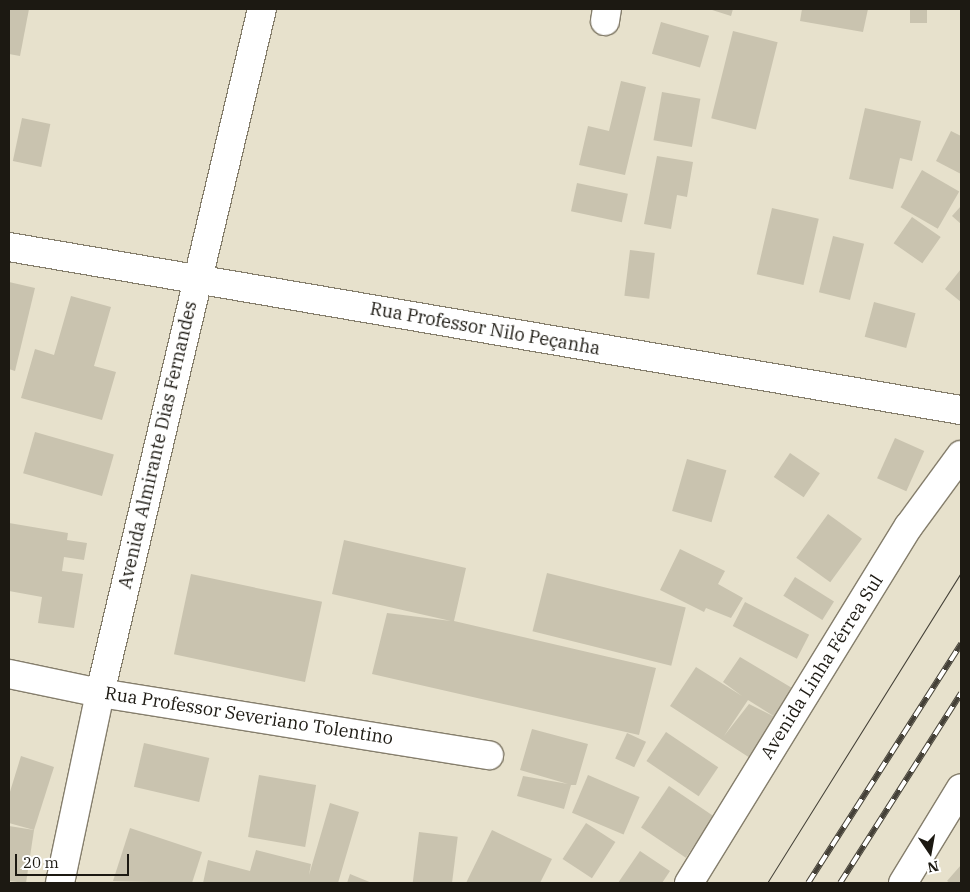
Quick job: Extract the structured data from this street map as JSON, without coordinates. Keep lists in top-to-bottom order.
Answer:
{
  "streets": {
    "street": [
      "Rua Professor Nilo Peçanha",
      "Avenida Almirante Dias Fernandes",
      "Avenida Linha Férrea Sul",
      "Rua Professor Severiano Tolentino"
    ]
  },
  "crossings": [
    ["Rua Professor Nilo Peçanha", "Avenida Almirante Dias Fernandes"],
    ["Avenida Almirante Dias Fernandes", "Rua Professor Severiano Tolentino"]
  ],
  "scale_bar": "20 m",
  "north": "bottom"
}
